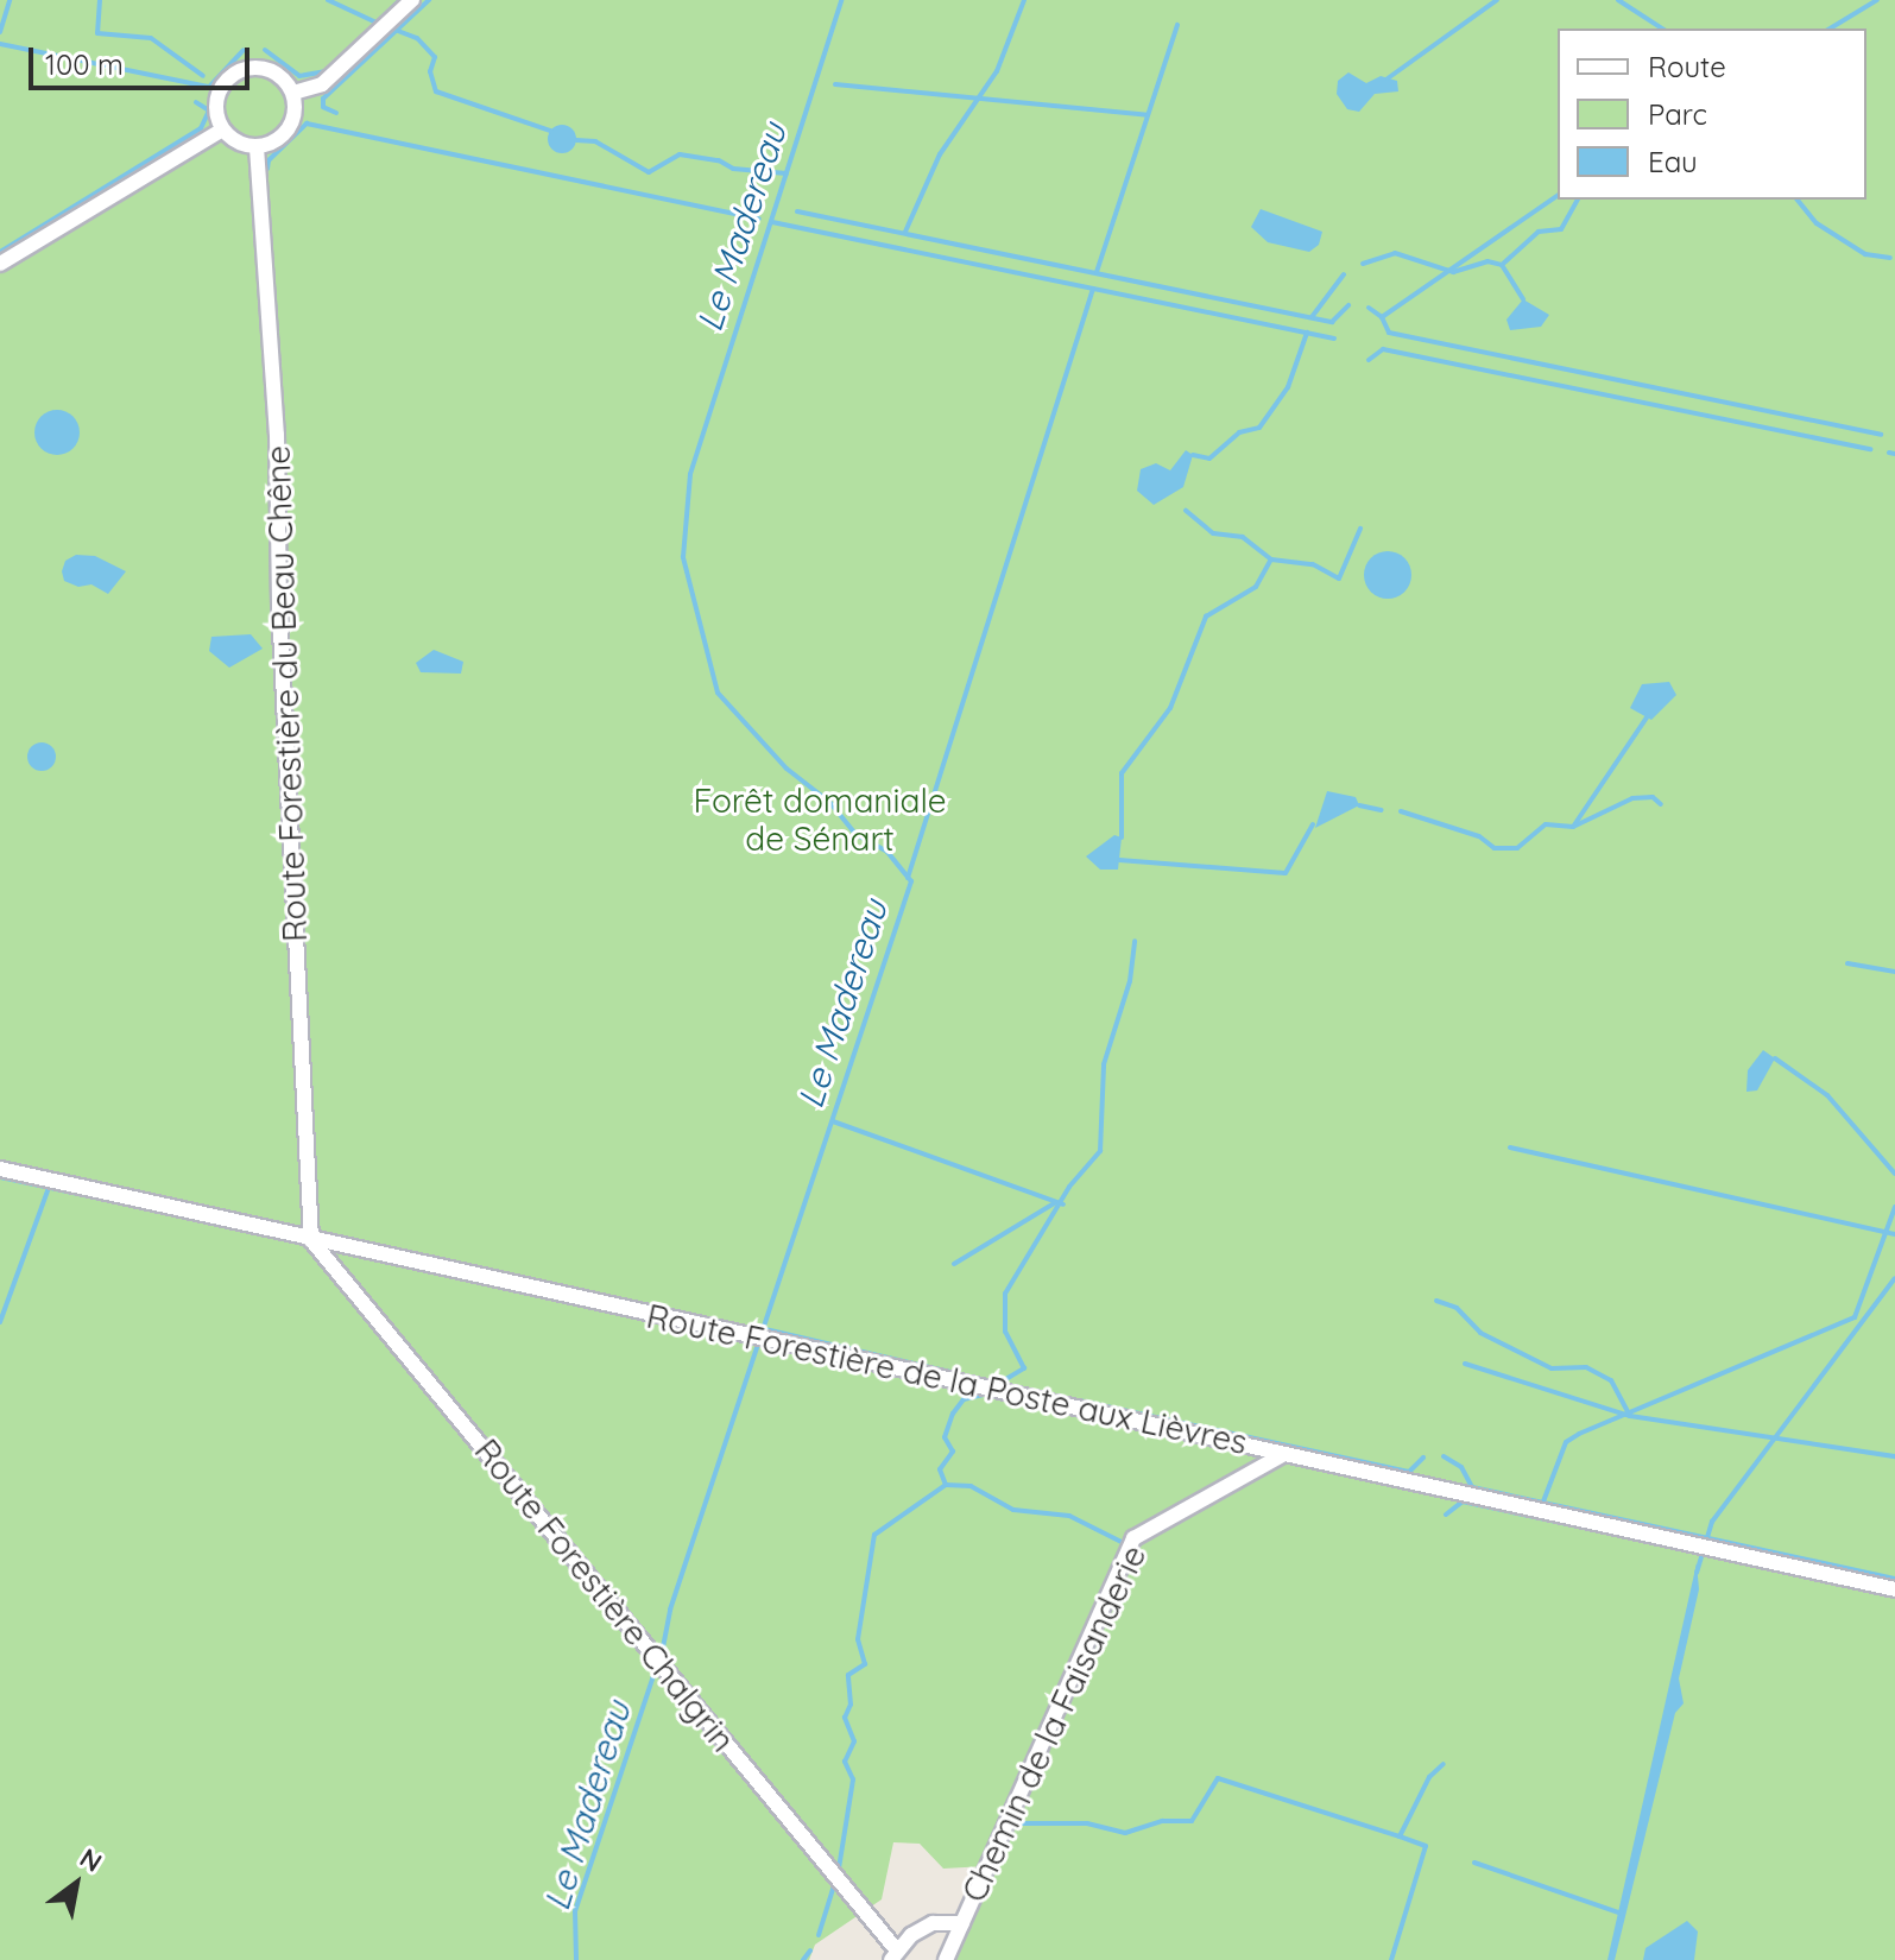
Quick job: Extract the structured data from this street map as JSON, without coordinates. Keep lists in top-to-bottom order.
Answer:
{
  "streets": {
    "street": [
      "Route Forestière du Beau Chêne",
      "Route Forestière de la Poste aux Lièvres",
      "Route Forestière Chalgrin",
      "Chemin de la Faisanderie"
    ]
  },
  "crossings": [
    ["Route Forestière du Beau Chêne", "Route Forestière de la Poste aux Lièvres"],
    ["Route Forestière du Beau Chêne", "Route Forestière Chalgrin"],
    ["Route Forestière de la Poste aux Lièvres", "Route Forestière Chalgrin"],
    ["Route Forestière de la Poste aux Lièvres", "Chemin de la Faisanderie"]
  ],
  "water": ["Le Madereau"],
  "parks": ["Forêt domaniale de Sénart"],
  "legend": ["Route", "Parc", "Eau"],
  "scale_bar": "100 m",
  "north": "top right"
}
